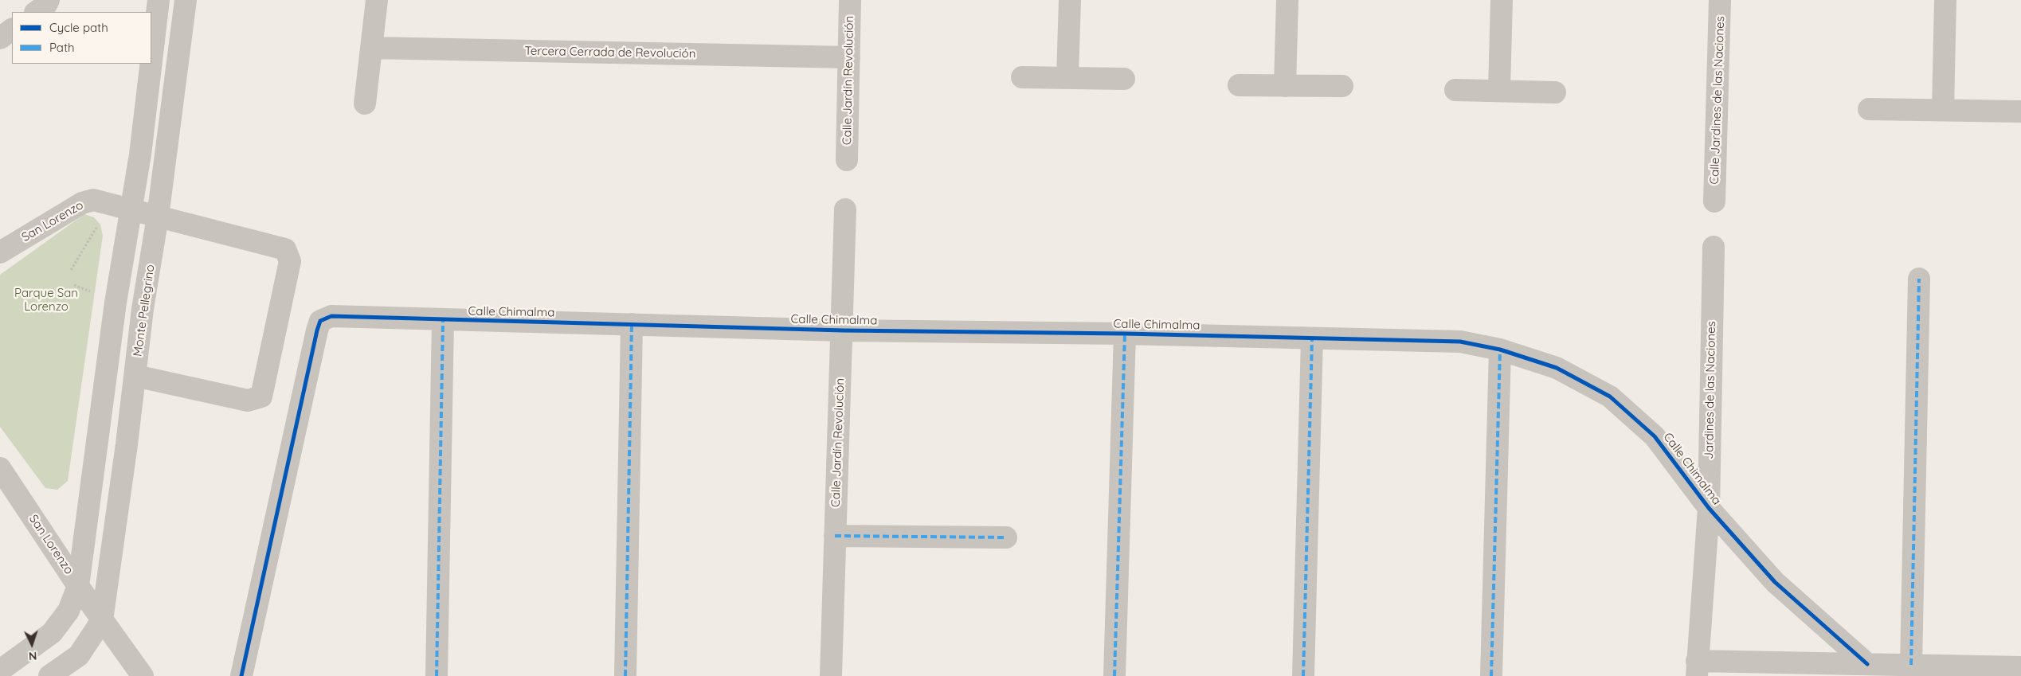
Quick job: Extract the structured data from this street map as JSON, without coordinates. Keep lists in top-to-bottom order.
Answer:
{
  "streets": {
    "street": [
      "Tercera Cerrada de Revolución",
      "Calle Jardín Revolución",
      "Calle Jardines de las Naciones",
      "San Lorenzo",
      "Monte Pellegrino",
      "Calle Chimalma",
      "Jardines de las Naciones"
    ]
  },
  "crossings": [
    ["Tercera Cerrada de Revolución", "Calle Jardín Revolución"],
    ["Calle Jardín Revolución", "Calle Chimalma"],
    ["San Lorenzo", "Monte Pellegrino"],
    ["Calle Chimalma", "Jardines de las Naciones"]
  ],
  "parks": ["Parque San Lorenzo"],
  "legend": ["Cycle path", "Path"],
  "north": "bottom"
}
